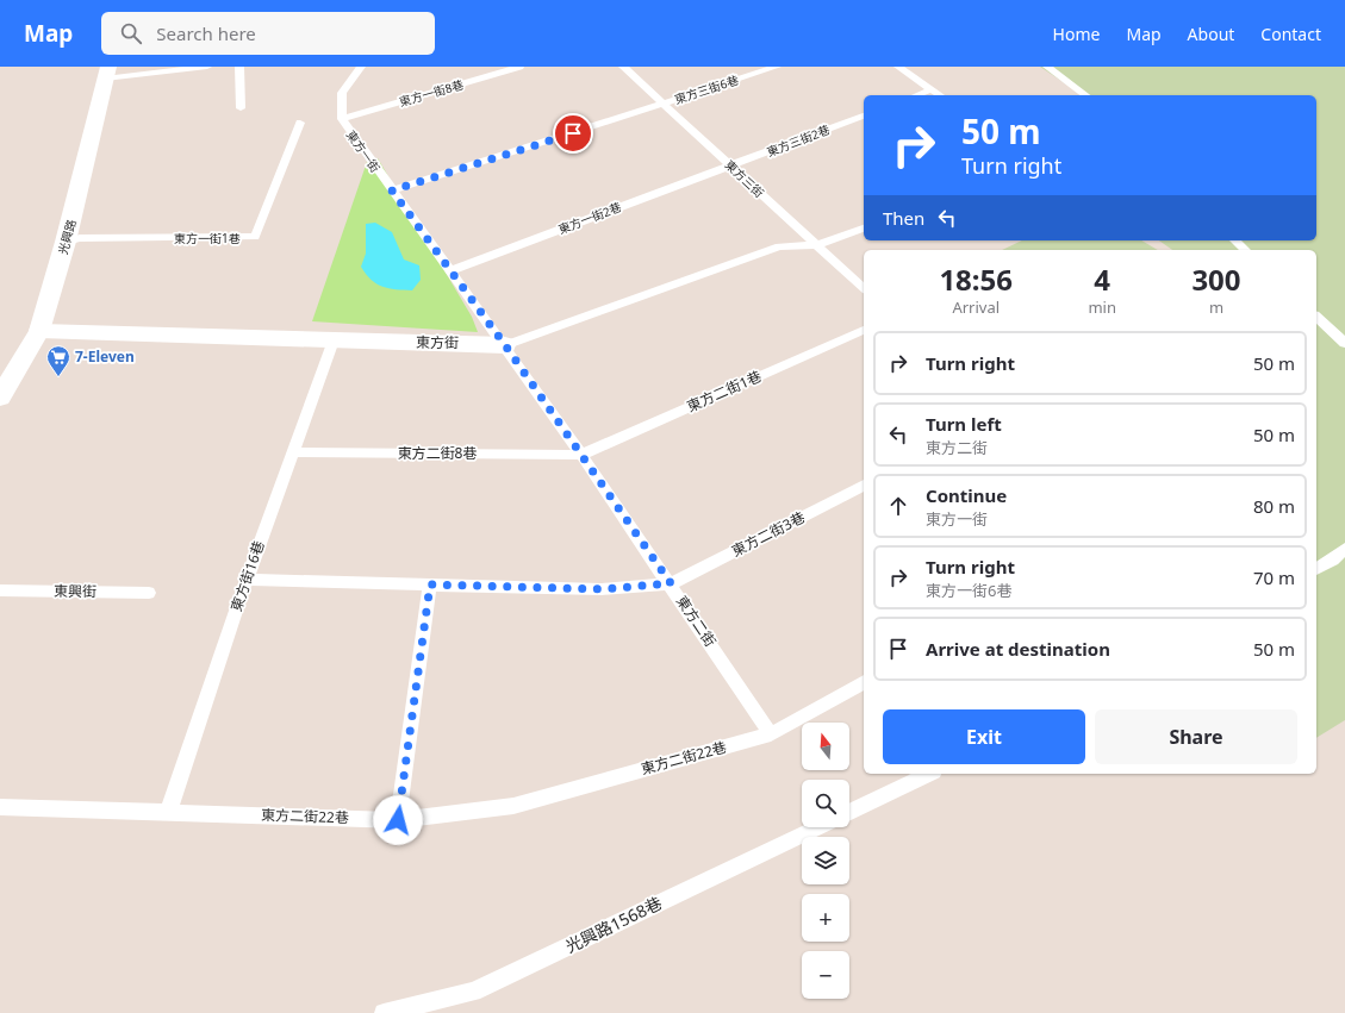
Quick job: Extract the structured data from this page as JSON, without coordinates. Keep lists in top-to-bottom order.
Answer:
{
  "streets": {
    "main road": ["光興路", "東方街"],
    "lane": [
      "東方三街6巷",
      "東方一街8巷",
      "東方三街2巷",
      "東方一街",
      "東方三街",
      "東方一街2巷",
      "東方一街1巷",
      "東方二街1巷",
      "東方二街8巷",
      "東方二街3巷",
      "東方街16巷",
      "東興街",
      "東方二街",
      "東方二街22巷",
      "光興路1568巷"
    ]
  },
  "crossings": [
    ["東方三街6巷", "東方一街"],
    ["東方三街6巷", "東方三街"],
    ["東方一街8巷", "東方一街"],
    ["東方三街2巷", "東方三街"],
    ["東方三街2巷", "東方一街2巷"],
    ["東方一街", "東方一街2巷"],
    ["東方一街", "東方街"],
    ["東方一街", "東方二街"],
    ["東方三街", "東方一街2巷"],
    ["東方三街", "東方街"],
    ["光興路", "東方一街1巷"],
    ["光興路", "東方街"],
    ["東方街", "東方街16巷"],
    ["東方街", "東方二街"],
    ["東方二街1巷", "東方二街8巷"],
    ["東方二街1巷", "東方二街"],
    ["東方二街8巷", "東方街16巷"],
    ["東方二街8巷", "東方二街"],
    ["東方二街3巷", "東方二街"],
    ["東方街16巷", "東方二街22巷"],
    ["東方二街", "東方二街22巷"]
  ],
  "places": {
    "supermarket": ["7-Eleven"]
  },
  "north": "top",
  "page": {
    "header": "Map",
    "search": "Search here",
    "nav": [
      "Home",
      "Map",
      "About",
      "Contact"
    ],
    "turn": ["50 m", "Turn right"],
    "then": "Then",
    "eta": [
      "18:56",
      "Arrival",
      "4",
      "min",
      "300",
      "m"
    ],
    "list": [
      {
        "name": "Turn right",
        "value": "50 m"
      },
      {
        "name": "Turn left",
        "note": "東方二街",
        "value": "50 m"
      },
      {
        "name": "Continue",
        "note": "東方一街",
        "value": "80 m"
      },
      {
        "name": "Turn right",
        "note": "東方一街6巷",
        "value": "70 m"
      },
      {
        "name": "Arrive at destination",
        "value": "50 m"
      }
    ],
    "buttons": ["Exit", "Share"],
    "map_buttons": ["+", "−"]
  }
}
